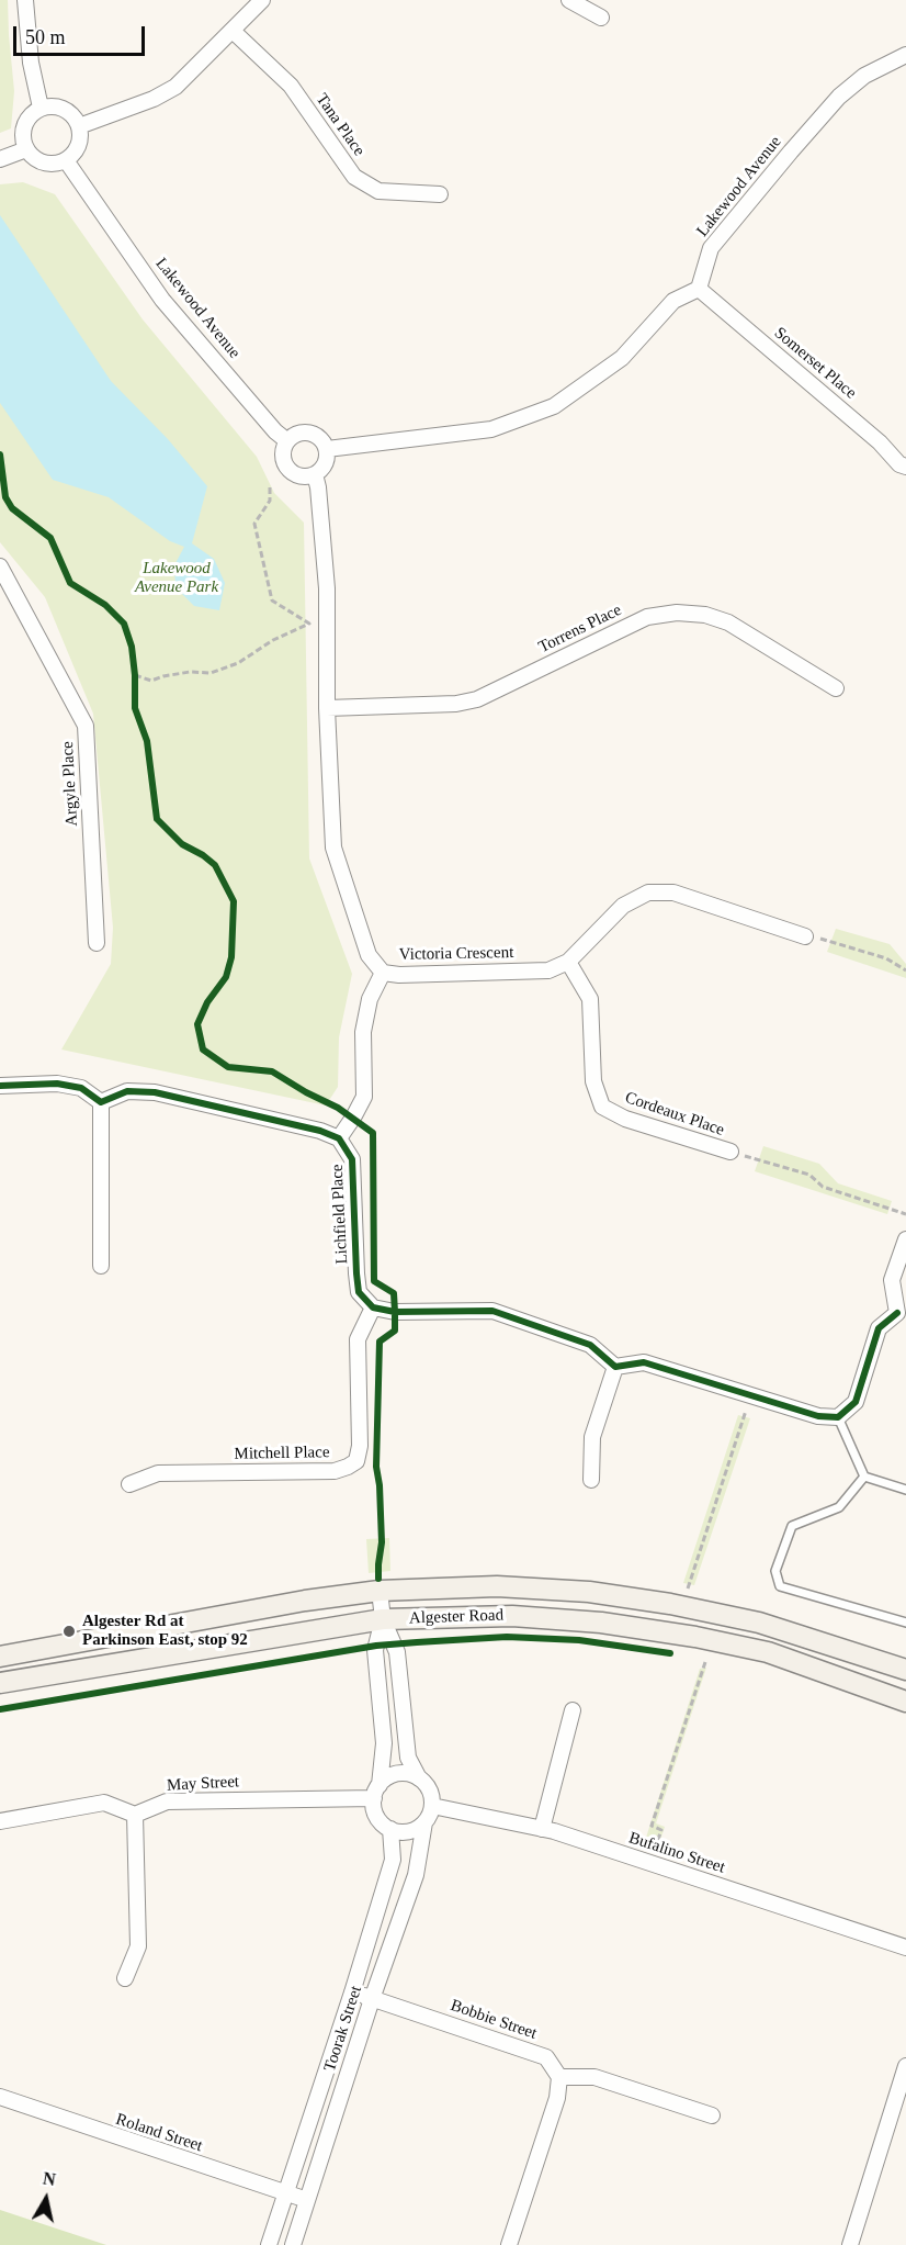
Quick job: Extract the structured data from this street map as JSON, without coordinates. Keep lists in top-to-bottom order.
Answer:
{
  "streets": {
    "main road": ["Algester Road"],
    "street": [
      "Tana Place",
      "Lakewood Avenue",
      "Somerset Place",
      "Torrens Place",
      "Argyle Place",
      "Victoria Crescent",
      "Cordeaux Place",
      "Lichfield Place",
      "Mitchell Place",
      "May Street",
      "Bufalino Street",
      "Bobbie Street",
      "Toorak Street",
      "Roland Street"
    ]
  },
  "crossings": [
    ["Lakewood Avenue", "Somerset Place"],
    ["Lakewood Avenue", "Victoria Crescent"],
    ["Torrens Place", "Victoria Crescent"],
    ["Victoria Crescent", "Cordeaux Place"],
    ["Lichfield Place", "Mitchell Place"],
    ["May Street", "Bufalino Street"],
    ["May Street", "Toorak Street"],
    ["Bufalino Street", "Toorak Street"],
    ["Bobbie Street", "Toorak Street"],
    ["Toorak Street", "Roland Street"]
  ],
  "parks": ["Lakewood Avenue Park"],
  "places": ["Algester Rd at Parkinson East, stop 92"],
  "scale_bar": "50 m",
  "north": "top"
}
